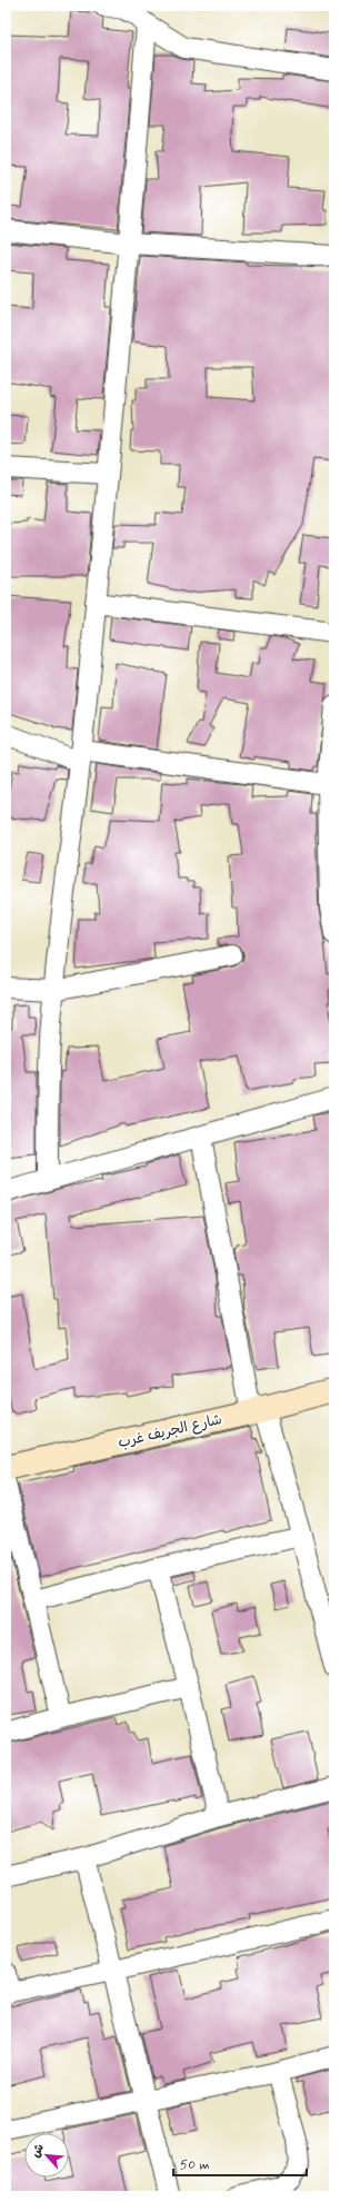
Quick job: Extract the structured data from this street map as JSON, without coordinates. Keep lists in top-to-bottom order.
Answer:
{
  "streets": {
    "street": ["شارع الجريف غرب"]
  },
  "scale_bar": "50 m",
  "north": "top left"
}
